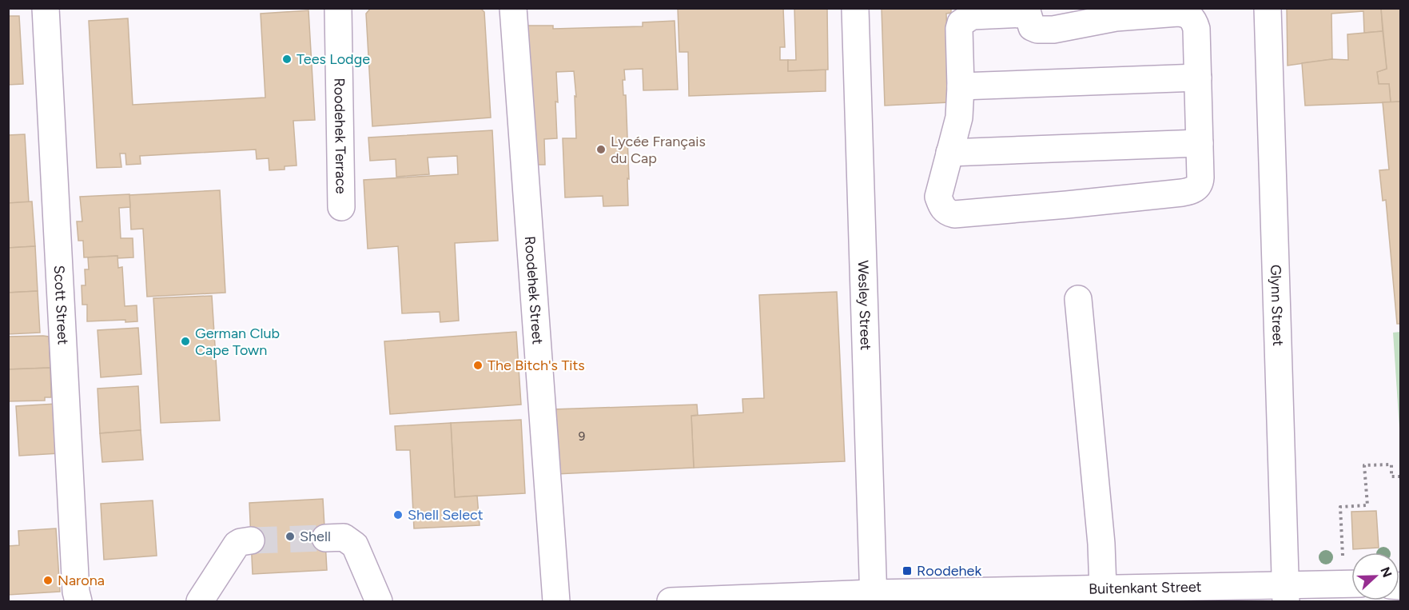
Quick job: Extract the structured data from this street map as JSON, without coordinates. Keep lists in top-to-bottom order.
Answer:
{
  "streets": {
    "street": [
      "Roodehek Terrace",
      "Roodehek Street",
      "Scott Street",
      "Wesley Street",
      "Glynn Street",
      "Buitenkant Street"
    ]
  },
  "crossings": [
    ["Wesley Street", "Buitenkant Street"],
    ["Glynn Street", "Buitenkant Street"]
  ],
  "places": {
    "other": [
      "Tees Lodge",
      "Lycée Français du Cap",
      "German Club Cape Town",
      "The Bitch's Tits",
      "Shell Select",
      "Shell",
      "Narona"
    ],
    "transit": ["Roodehek"]
  },
  "house_numbers": ["9"],
  "north": "right"
}
